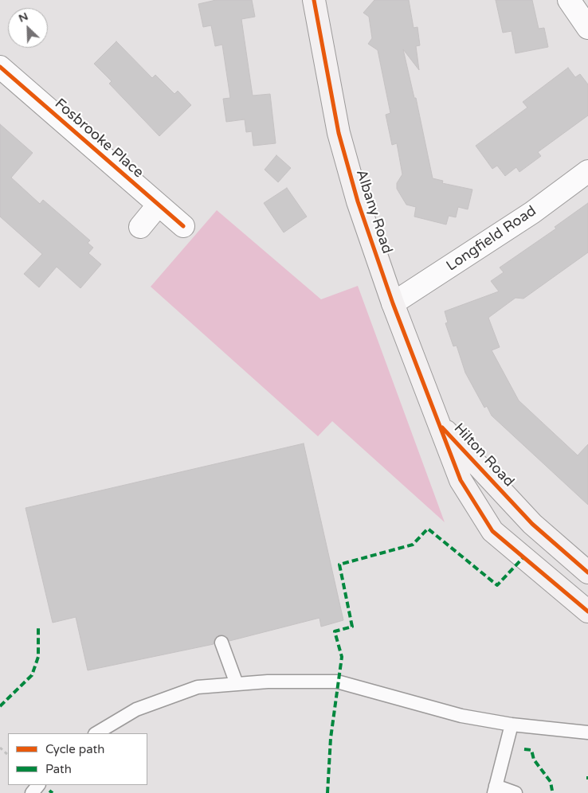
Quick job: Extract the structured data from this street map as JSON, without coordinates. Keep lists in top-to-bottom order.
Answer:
{
  "streets": {
    "street": [
      "Fosbrooke Place",
      "Albany Road",
      "Longfield Road",
      "Hilton Road"
    ]
  },
  "crossings": [
    ["Albany Road", "Longfield Road"],
    ["Albany Road", "Hilton Road"]
  ],
  "legend": ["Cycle path", "Path"],
  "north": "top left"
}
